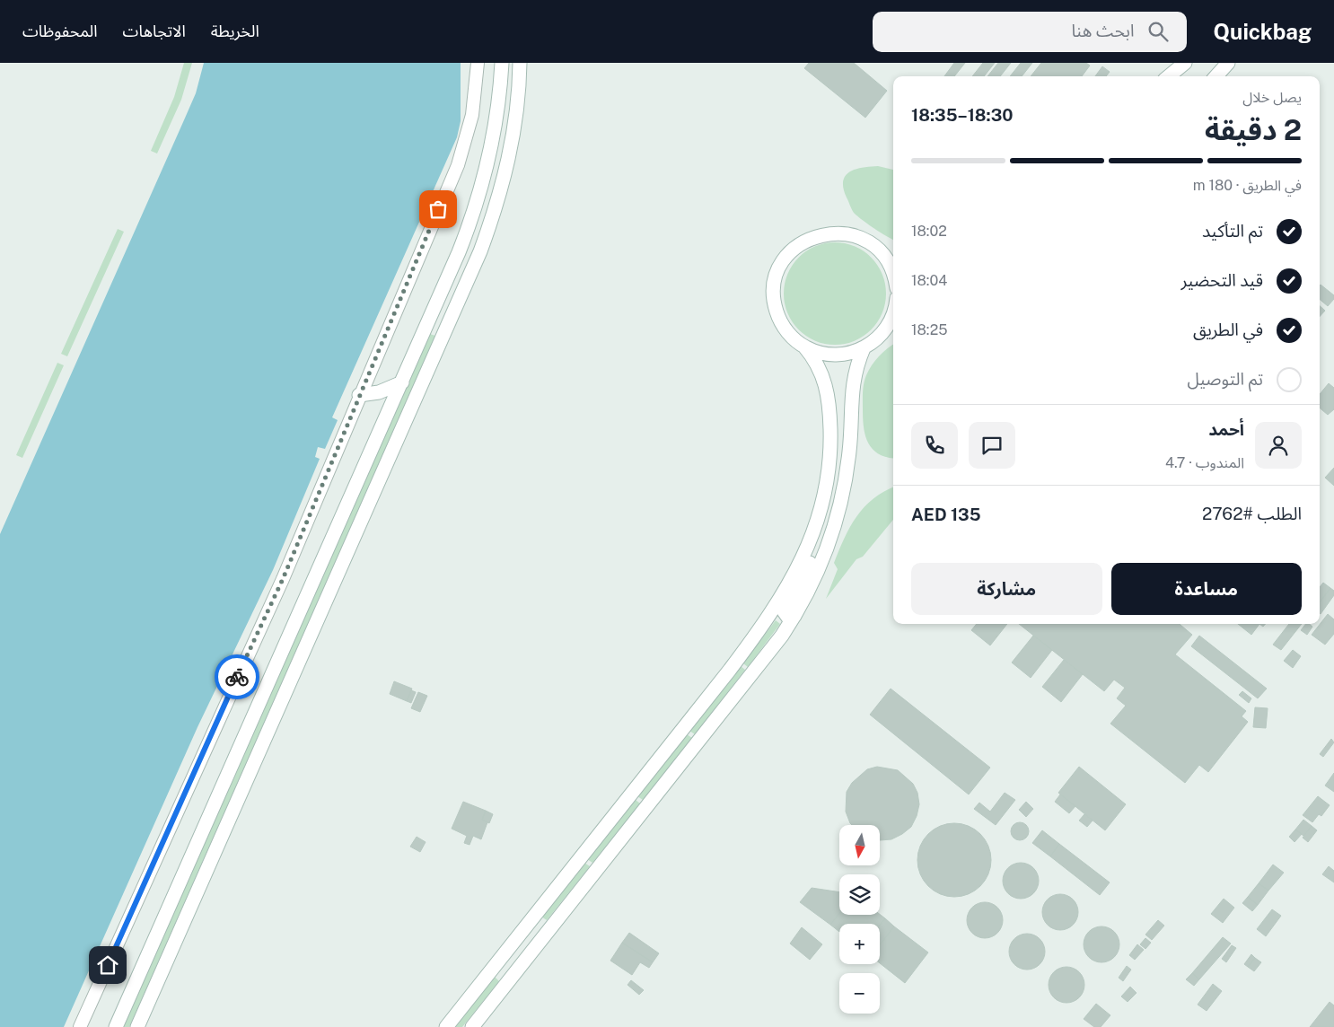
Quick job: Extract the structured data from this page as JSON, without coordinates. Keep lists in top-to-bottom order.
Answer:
{
  "north": "bottom",
  "page": {
    "header": "Quickbag",
    "search": "ابحث هنا",
    "nav": ["الخريطة", "الاتجاهات", "المحفوظات"],
    "heading": ["2 دقيقة", "يصل خلال", "18:30–18:35"],
    "panel": [
      "أحمد",
      "المندوب · 4.7",
      "الطلب #2762",
      "AED 135"
    ],
    "bar": "في الطريق · 180 m",
    "list": [
      ["تم التأكيد", "18:02"],
      ["قيد التحضير", "18:04"],
      ["في الطريق", "18:25"],
      "تم التوصيل"
    ],
    "buttons": ["مساعدة", "مشاركة"],
    "map_buttons": ["+", "−"]
  }
}
